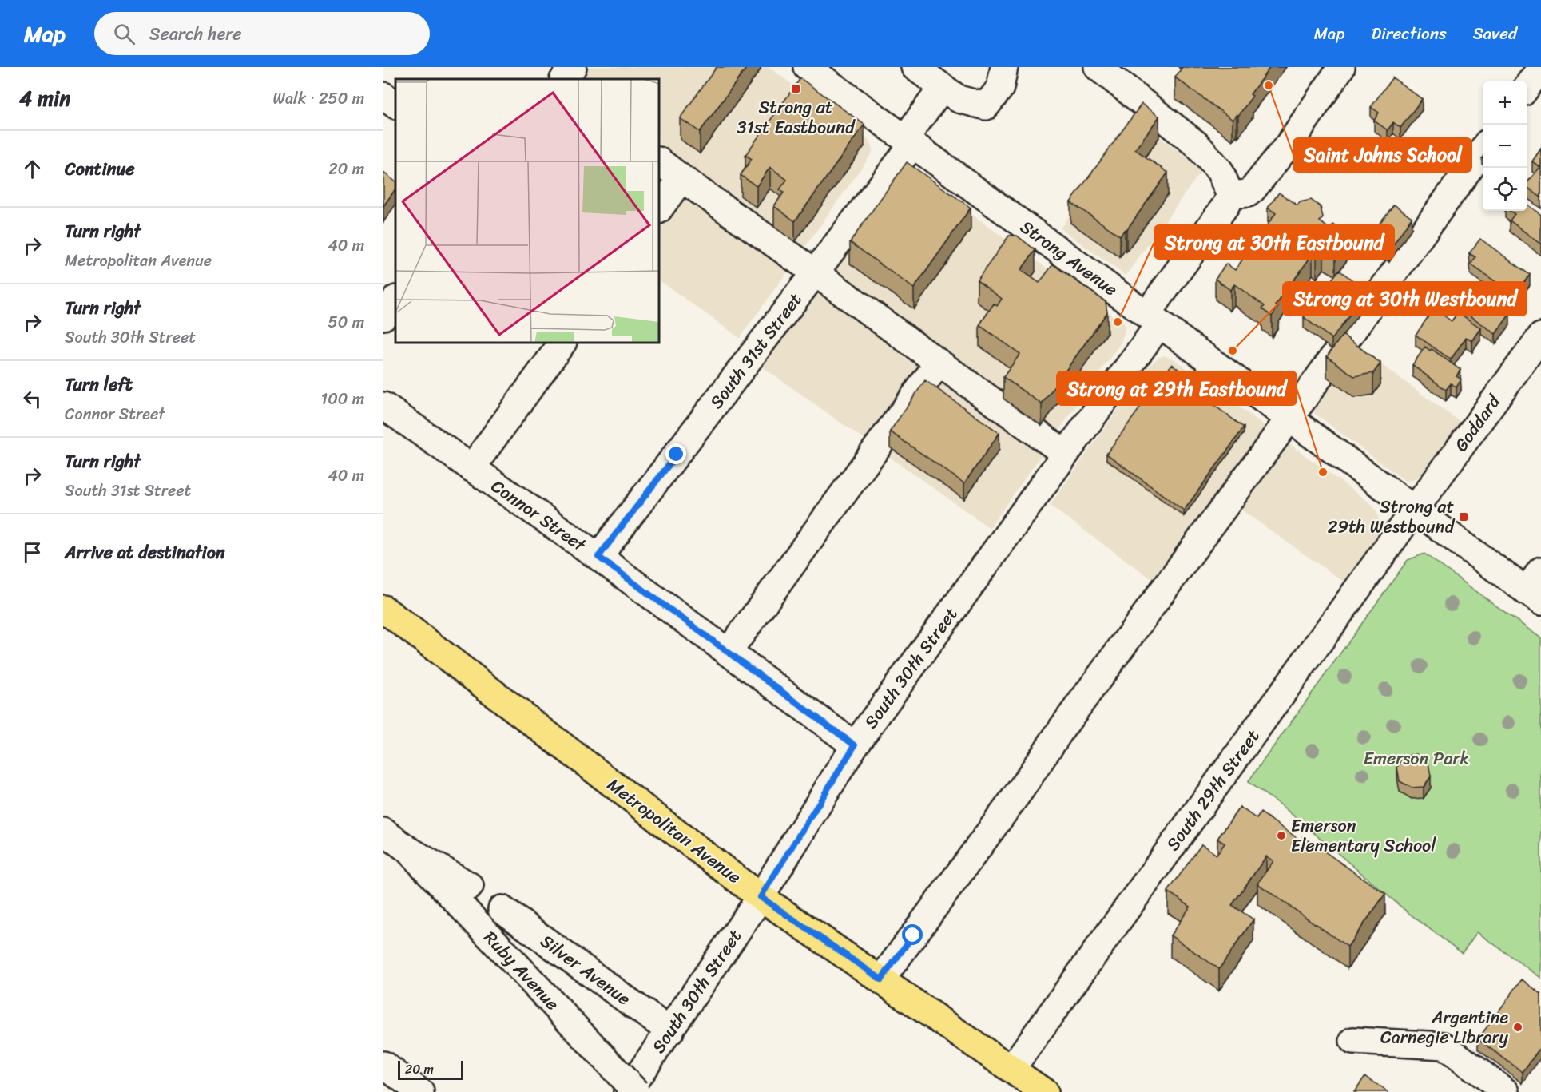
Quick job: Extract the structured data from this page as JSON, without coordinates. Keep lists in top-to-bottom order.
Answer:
{
  "streets": {
    "main road": ["Metropolitan Avenue"],
    "street": [
      "Strong Avenue",
      "South 31st Street",
      "Goddard",
      "Connor Street",
      "South 30th Street",
      "South 29th Street",
      "Silver Avenue",
      "Ruby Avenue"
    ]
  },
  "crossings": [
    ["Strong Avenue", "South 31st Street"],
    ["Strong Avenue", "Goddard"],
    ["Strong Avenue", "South 30th Street"],
    ["Strong Avenue", "South 29th Street"],
    ["South 31st Street", "Connor Street"],
    ["Goddard", "South 29th Street"],
    ["Connor Street", "South 30th Street"],
    ["South 30th Street", "Metropolitan Avenue"],
    ["South 30th Street", "Silver Avenue"],
    ["South 29th Street", "Metropolitan Avenue"]
  ],
  "parks": ["Emerson Park"],
  "places": {
    "other": [
      "Saint Johns School",
      "Strong at 30th Eastbound",
      "Strong at 30th Westbound",
      "Strong at 29th Eastbound",
      "Emerson Elementary School",
      "Argentine Carnegie Library"
    ],
    "transit": ["Strong at 31st Eastbound", "Strong at 29th Westbound"]
  },
  "scale_bar": "20 m",
  "page": {
    "header": "Map",
    "search": "Search here",
    "nav": ["Map", "Directions", "Saved"],
    "heading": ["4 min", "Walk · 250 m"],
    "map_buttons": ["+", "−"],
    "list": [
      ["Continue", "20 m"],
      ["Turn right", "Metropolitan Avenue", "40 m"],
      ["Turn right", "South 30th Street", "50 m"],
      ["Turn left", "Connor Street", "100 m"],
      ["Turn right", "South 31st Street", "40 m"],
      "Arrive at destination"
    ],
    "scale": "20 m"
  }
}
